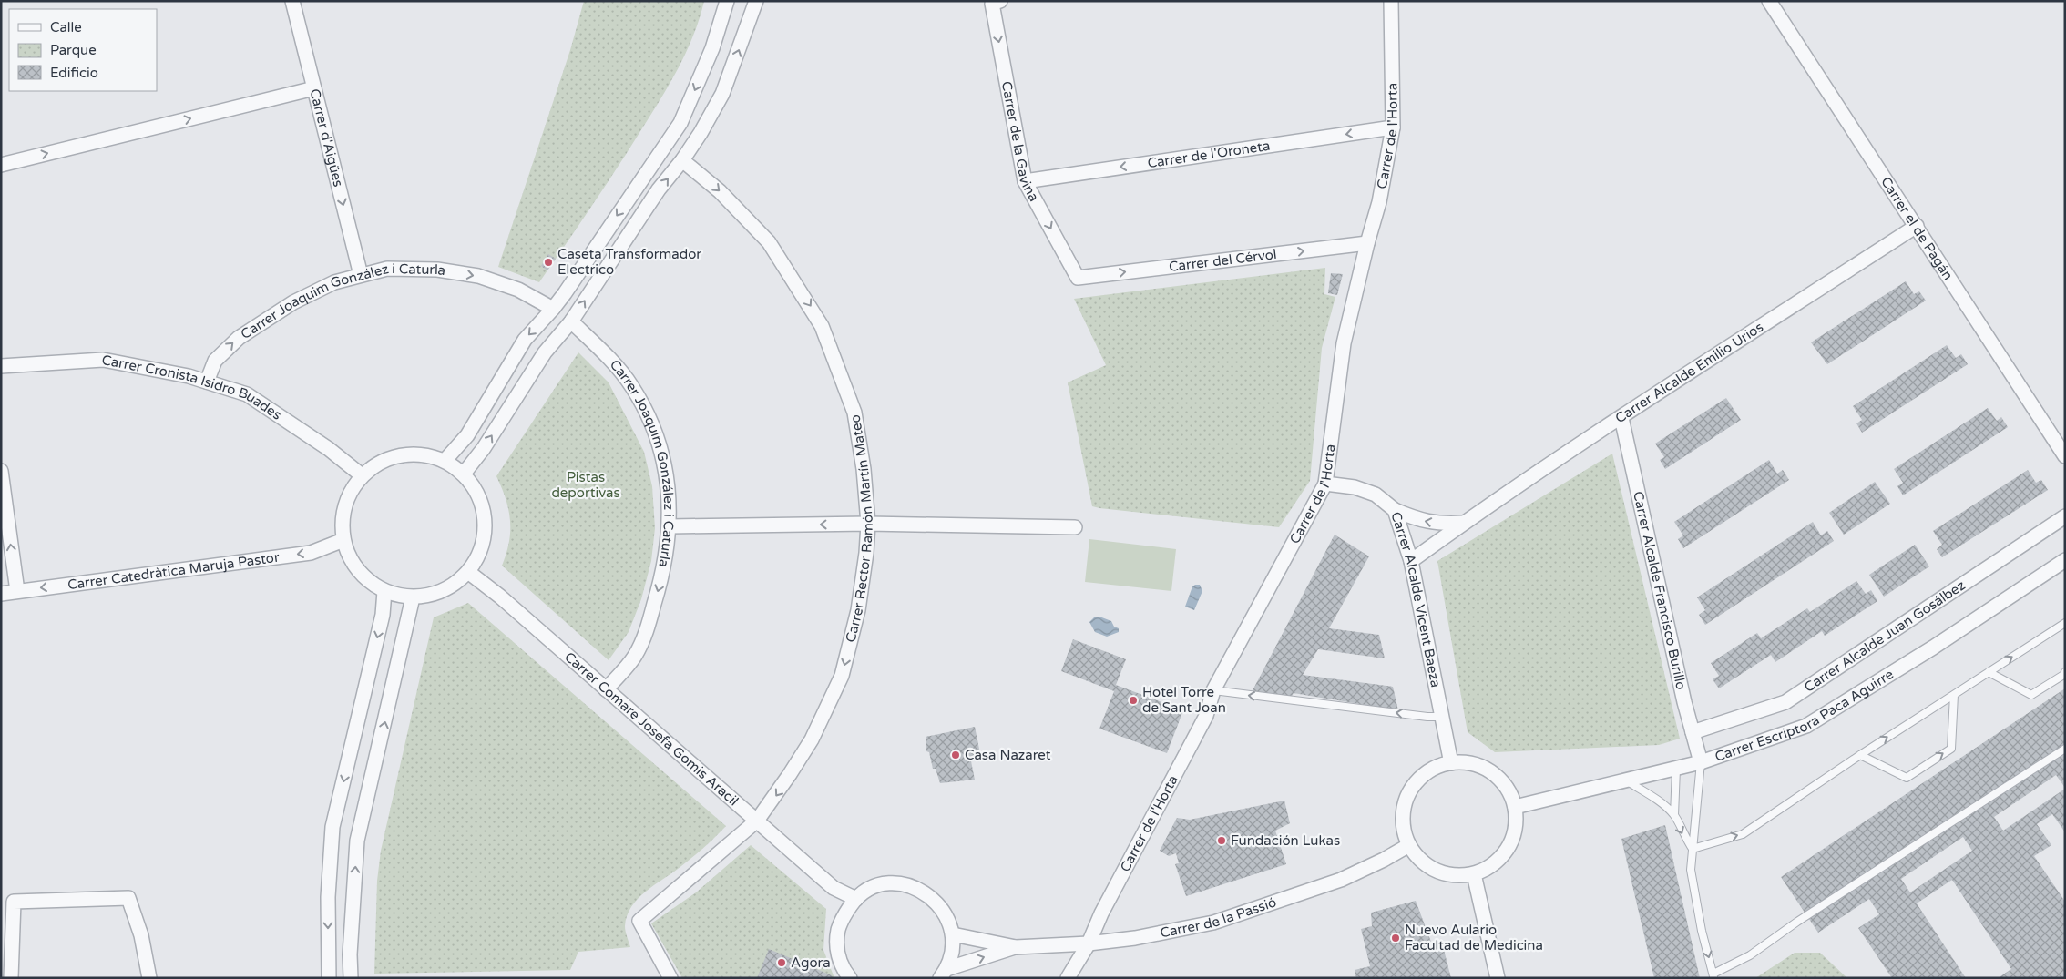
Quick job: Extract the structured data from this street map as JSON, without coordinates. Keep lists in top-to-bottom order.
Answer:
{
  "streets": {
    "street": [
      "Carrer de l'Horta",
      "Carrer d'Aigües",
      "Carrer de la Gavina",
      "Carrer de l'Oroneta",
      "Carrer el de Pagán",
      "Carrer del Cérvol",
      "Carrer Joaquim González i Caturla",
      "Carrer Alcalde Emilio Urios",
      "Carrer Cronista Isidro Buades",
      "Carrer Rector Ramón Martín Mateo",
      "Carrer Catedràtica Maruja Pastor",
      "Carrer Alcalde Francisco Burillo",
      "Carrer Alcalde Vicent Baeza",
      "Carrer Alcalde Juan Gosálbez",
      "Carrer Escriptora Paca Aguirre",
      "Carrer Comare Josefa Gomis Aracil",
      "Carrer de la Passió"
    ]
  },
  "crossings": [
    ["Carrer de l'Horta", "Carrer de l'Oroneta"],
    ["Carrer de l'Horta", "Carrer del Cérvol"],
    ["Carrer de l'Horta", "Carrer Alcalde Vicent Baeza"],
    ["Carrer de l'Horta", "Carrer de la Passió"],
    ["Carrer d'Aigües", "Carrer Joaquim González i Caturla"],
    ["Carrer de la Gavina", "Carrer de l'Oroneta"],
    ["Carrer de la Gavina", "Carrer del Cérvol"],
    ["Carrer el de Pagán", "Carrer Alcalde Emilio Urios"],
    ["Carrer Joaquim González i Caturla", "Carrer Cronista Isidro Buades"],
    ["Carrer Joaquim González i Caturla", "Carrer Comare Josefa Gomis Aracil"],
    ["Carrer Alcalde Emilio Urios", "Carrer Alcalde Francisco Burillo"],
    ["Carrer Alcalde Emilio Urios", "Carrer Alcalde Vicent Baeza"],
    ["Carrer Cronista Isidro Buades", "Carrer Catedràtica Maruja Pastor"],
    ["Carrer Cronista Isidro Buades", "Carrer Comare Josefa Gomis Aracil"],
    ["Carrer Rector Ramón Martín Mateo", "Carrer Comare Josefa Gomis Aracil"],
    ["Carrer Catedràtica Maruja Pastor", "Carrer Comare Josefa Gomis Aracil"],
    ["Carrer Alcalde Francisco Burillo", "Carrer Alcalde Juan Gosálbez"],
    ["Carrer Alcalde Francisco Burillo", "Carrer Escriptora Paca Aguirre"],
    ["Carrer Alcalde Vicent Baeza", "Carrer Escriptora Paca Aguirre"],
    ["Carrer Alcalde Vicent Baeza", "Carrer de la Passió"],
    ["Carrer Escriptora Paca Aguirre", "Carrer de la Passió"]
  ],
  "one_way": [
    "Carrer d'Aigües",
    "Carrer de la Gavina",
    "Carrer de l'Oroneta",
    "Carrer del Cérvol",
    "Carrer Rector Ramón Martín Mateo",
    "Carrer Catedràtica Maruja Pastor"
  ],
  "parks": ["Pistas deportivas"],
  "places": [
    "Caseta Transformador Electrico",
    "Hotel Torre de Sant Joan",
    "Casa Nazaret",
    "Fundación Lukas",
    "Nuevo Aulario Facultad de Medicina",
    "Agora"
  ],
  "legend": ["Calle", "Parque", "Edificio"]
}
